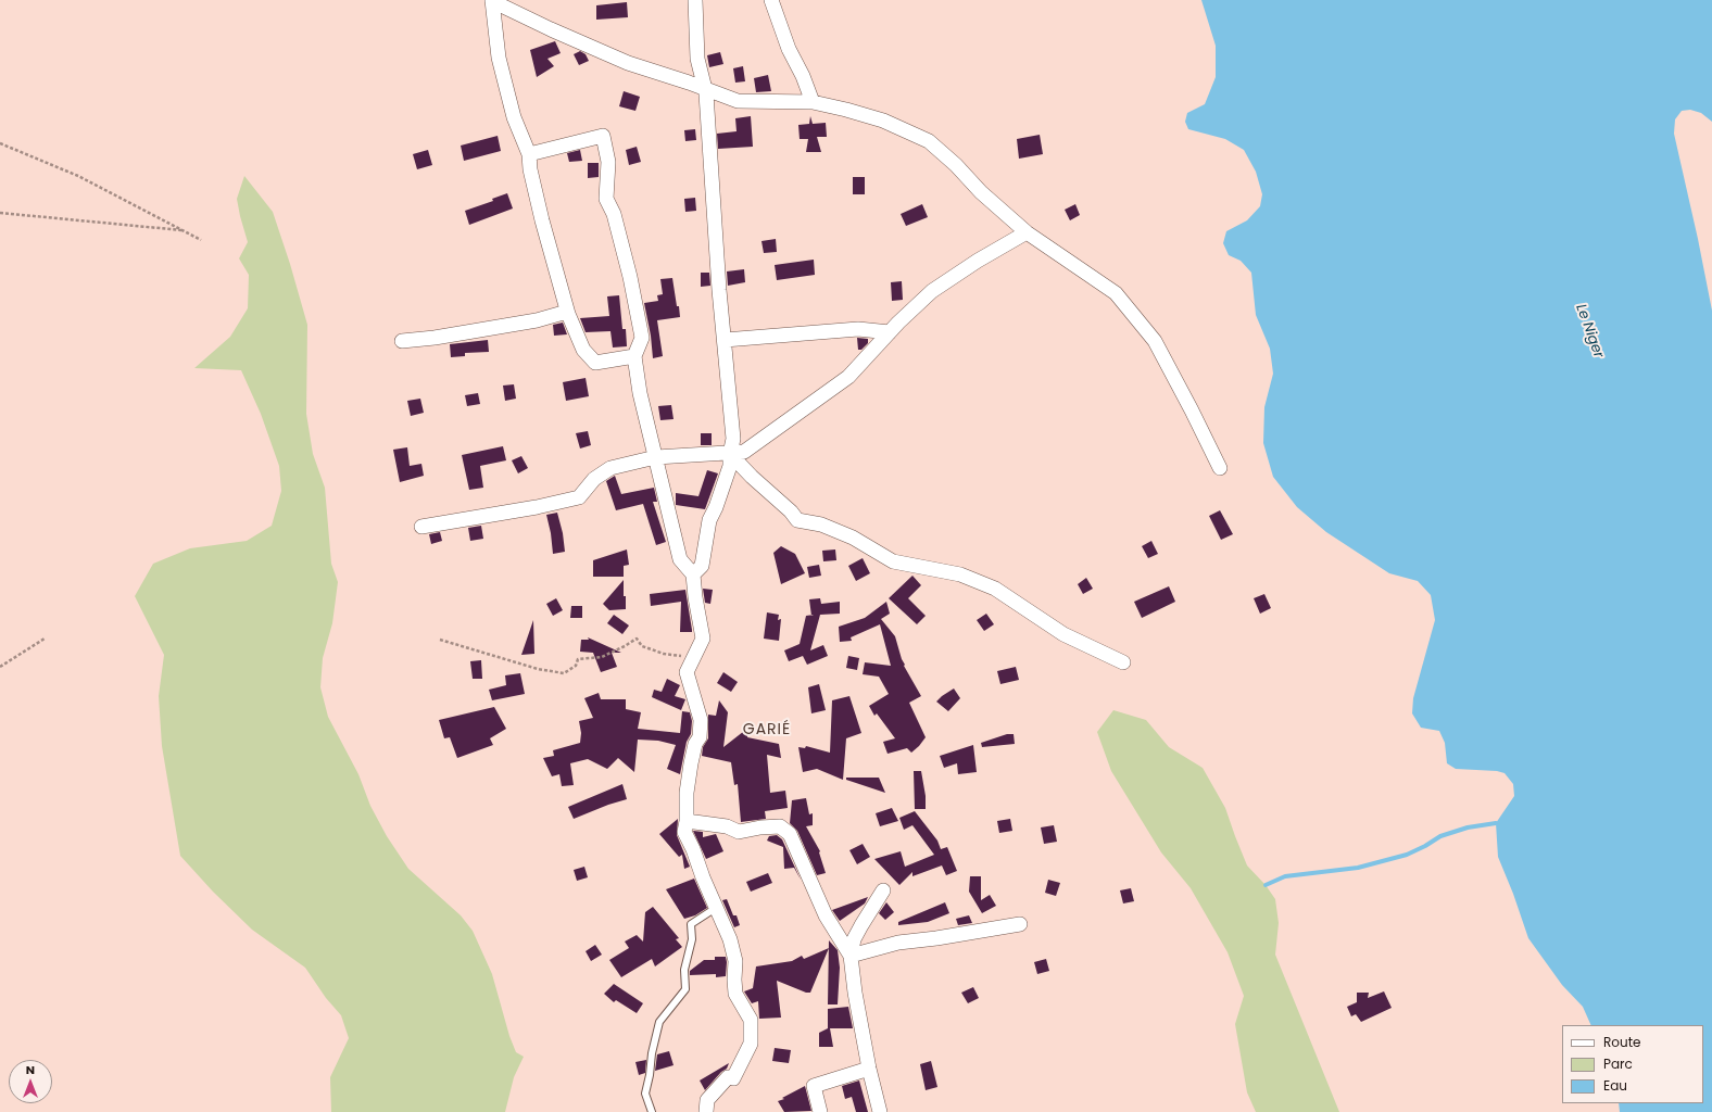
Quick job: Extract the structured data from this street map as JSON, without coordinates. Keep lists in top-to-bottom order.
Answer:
{
  "districts": ["GARIÉ"],
  "water": ["Le Niger"],
  "legend": ["Route", "Parc", "Eau"],
  "north": "top"
}
